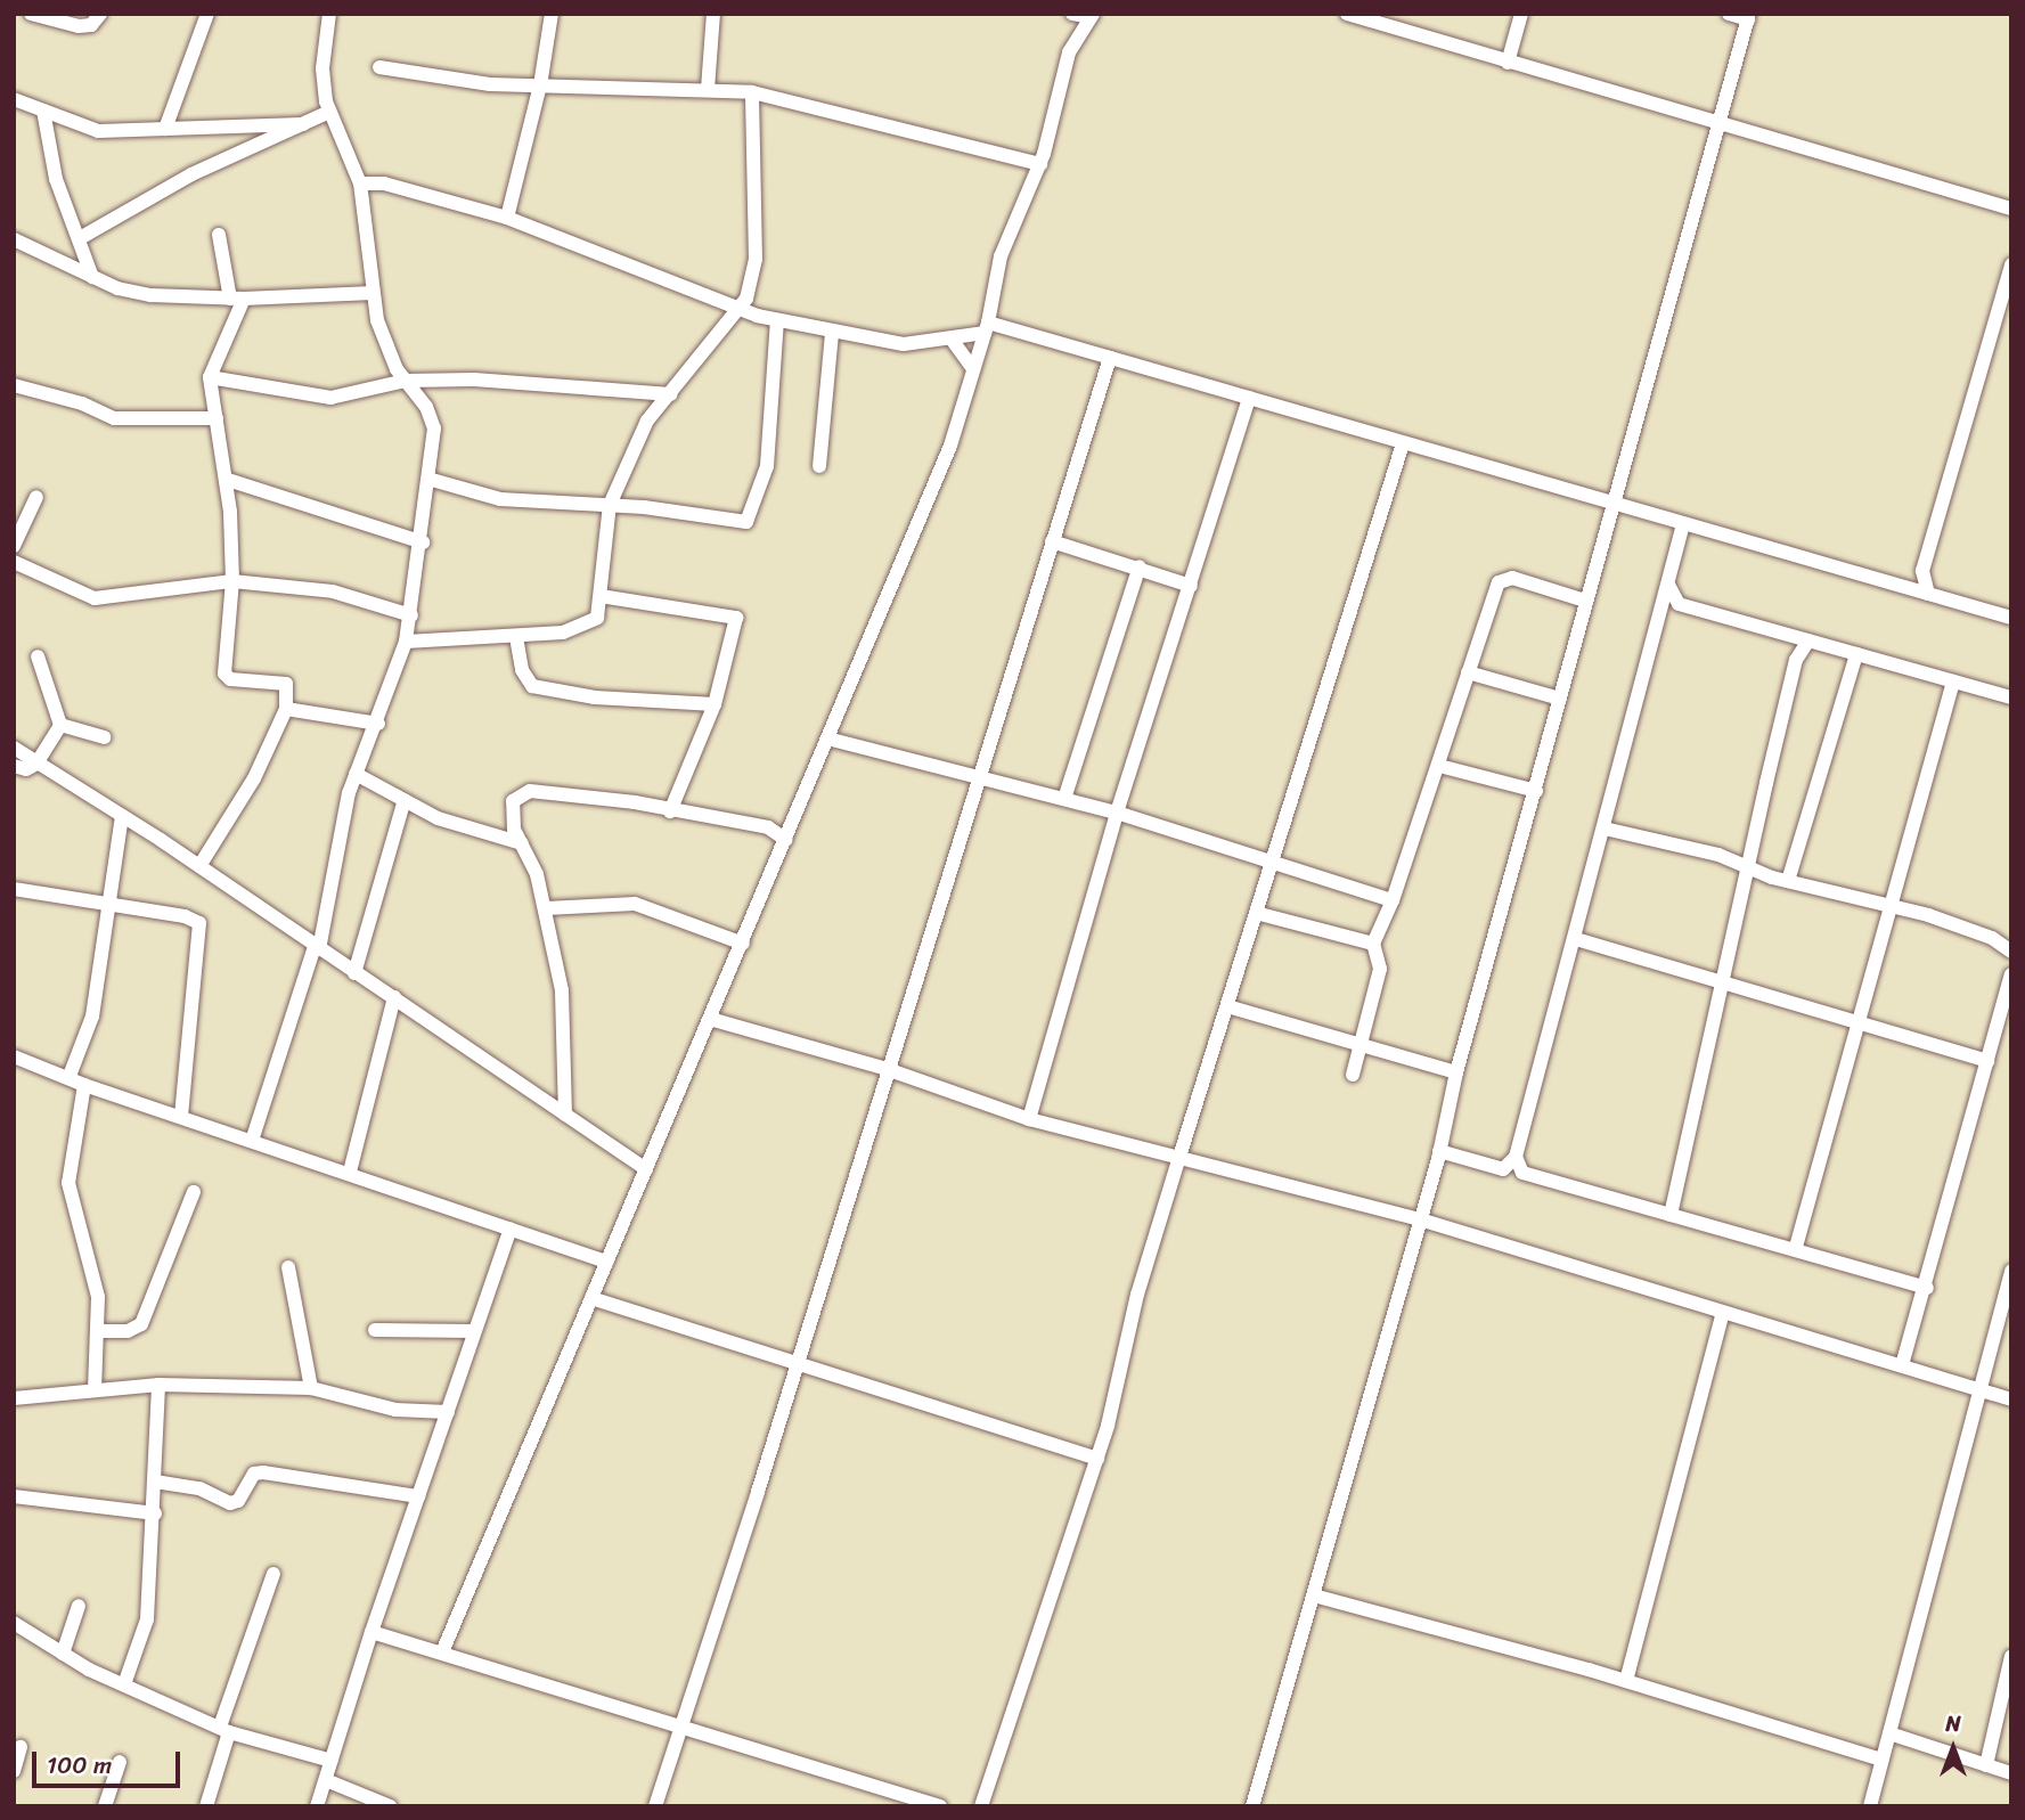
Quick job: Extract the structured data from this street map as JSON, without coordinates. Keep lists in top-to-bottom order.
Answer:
{
  "scale_bar": "100 m",
  "north": "top"
}
